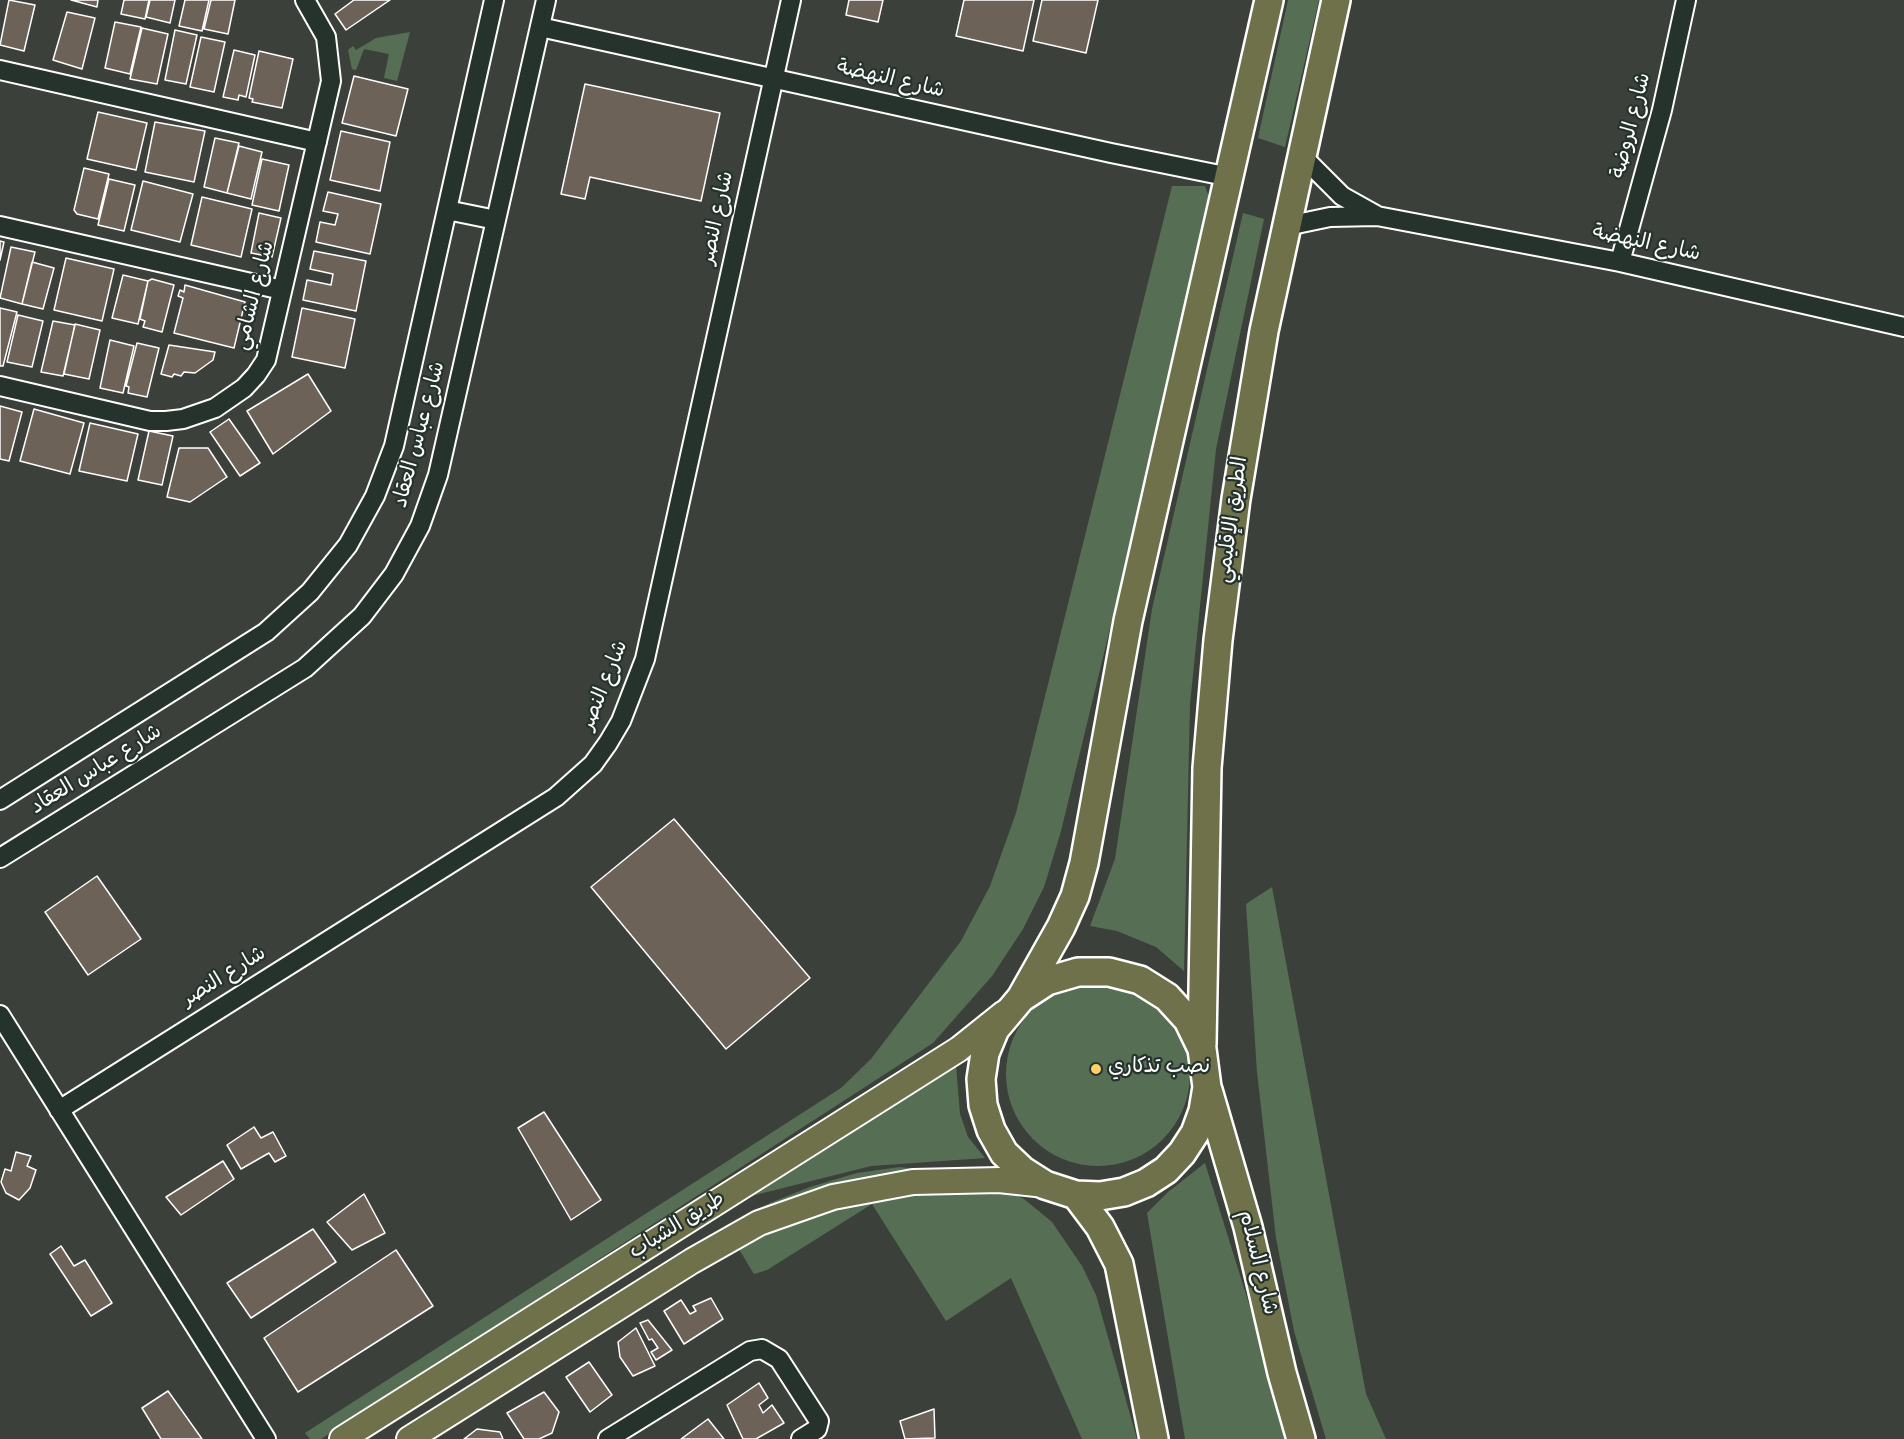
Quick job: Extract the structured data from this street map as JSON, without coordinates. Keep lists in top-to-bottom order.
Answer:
{
  "streets": {
    "highway": ["الطريق الإقليمي", "شارع السلام"],
    "main road": ["طريق الشباب"],
    "street": [
      "شارع النهضة",
      "شارع الروضة",
      "شارع النصر",
      "شارع الشامي",
      "شارع عباس العقاد"
    ]
  },
  "crossings": [
    ["شارع النهضة", "شارع الروضة"],
    ["شارع النهضة", "شارع النصر"],
    ["شارع النهضة", "شارع عباس العقاد"],
    ["شارع النهضة", "الطريق الإقليمي"]
  ],
  "places": ["نصب تذكاري"]
}
